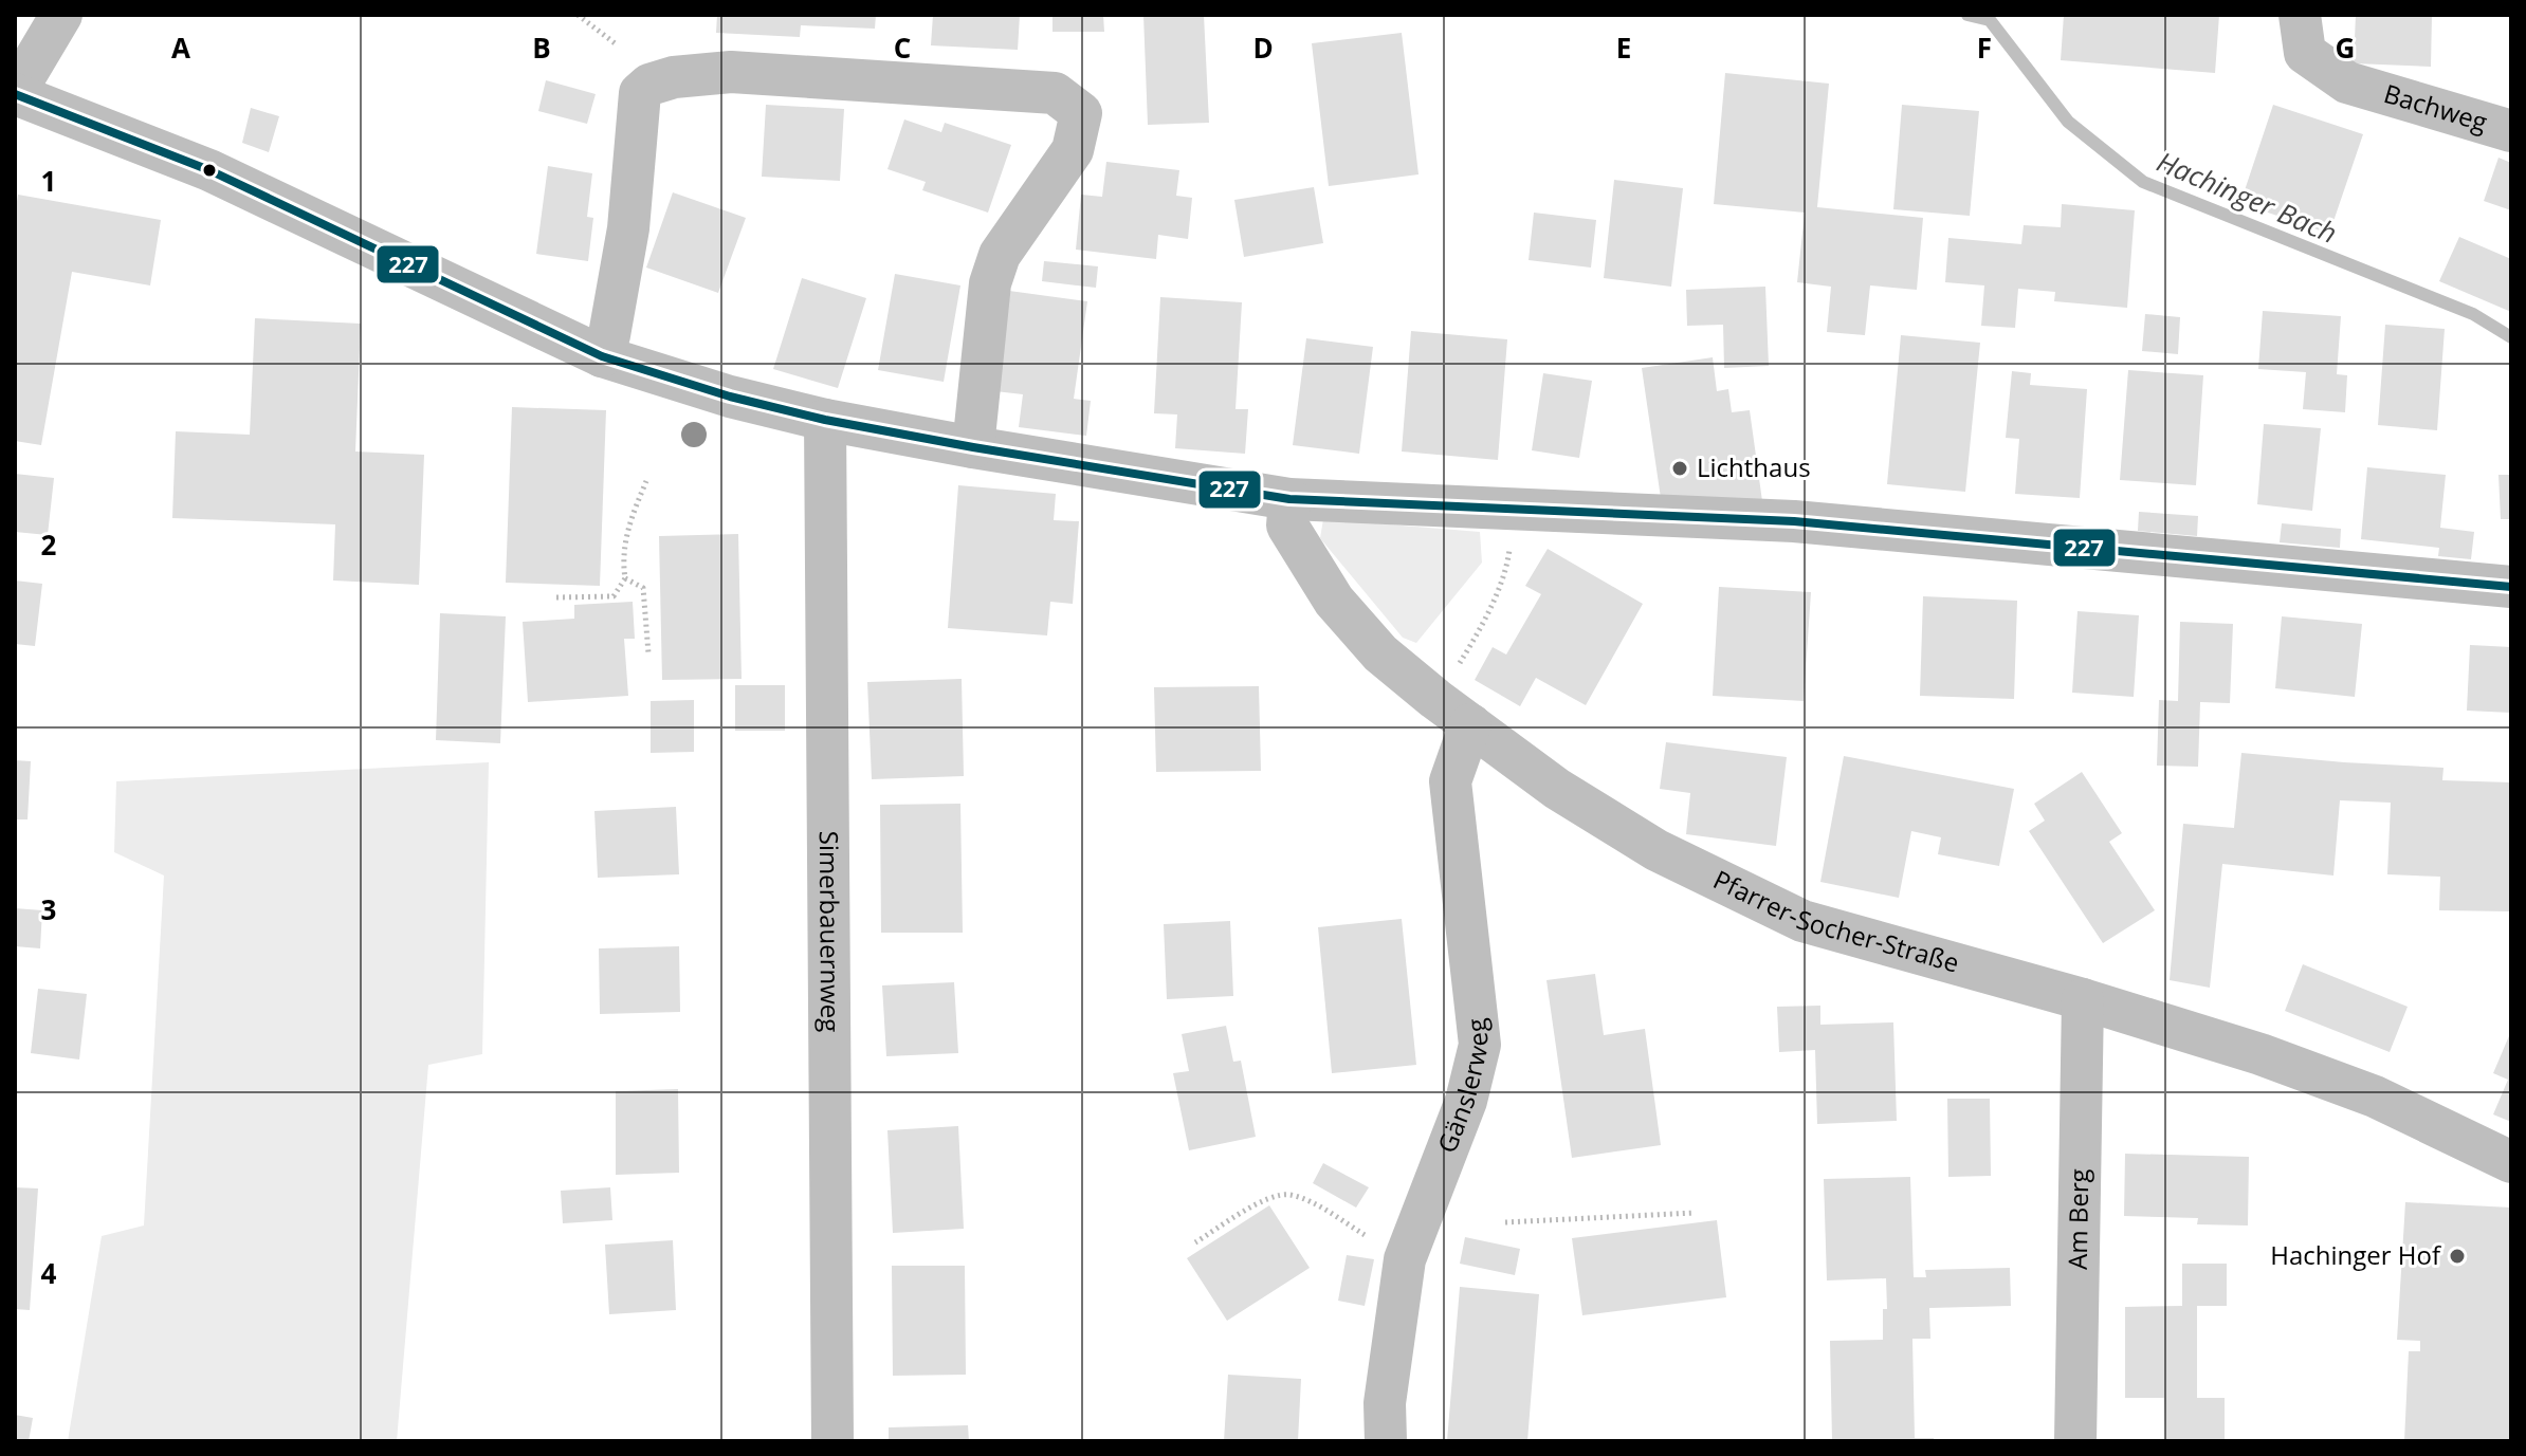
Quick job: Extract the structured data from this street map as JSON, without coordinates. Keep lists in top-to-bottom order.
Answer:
{
  "streets": {
    "street": [
      "Bachweg",
      "Pfarrer-Socher-Straße",
      "Simerbauernweg",
      "Gänslerweg",
      "Am Berg"
    ]
  },
  "crossings": [
    ["Pfarrer-Socher-Straße", "Gänslerweg"],
    ["Pfarrer-Socher-Straße", "Am Berg"]
  ],
  "water": ["Hachinger Bach"],
  "places": ["Lichthaus", "Hachinger Hof"],
  "lines": ["transit line 227"],
  "grid": {
    "columns": [
      "A",
      "B",
      "C",
      "D",
      "E",
      "F",
      "G"
    ],
    "rows": [
      "1",
      "2",
      "3",
      "4"
    ]
  }
}
